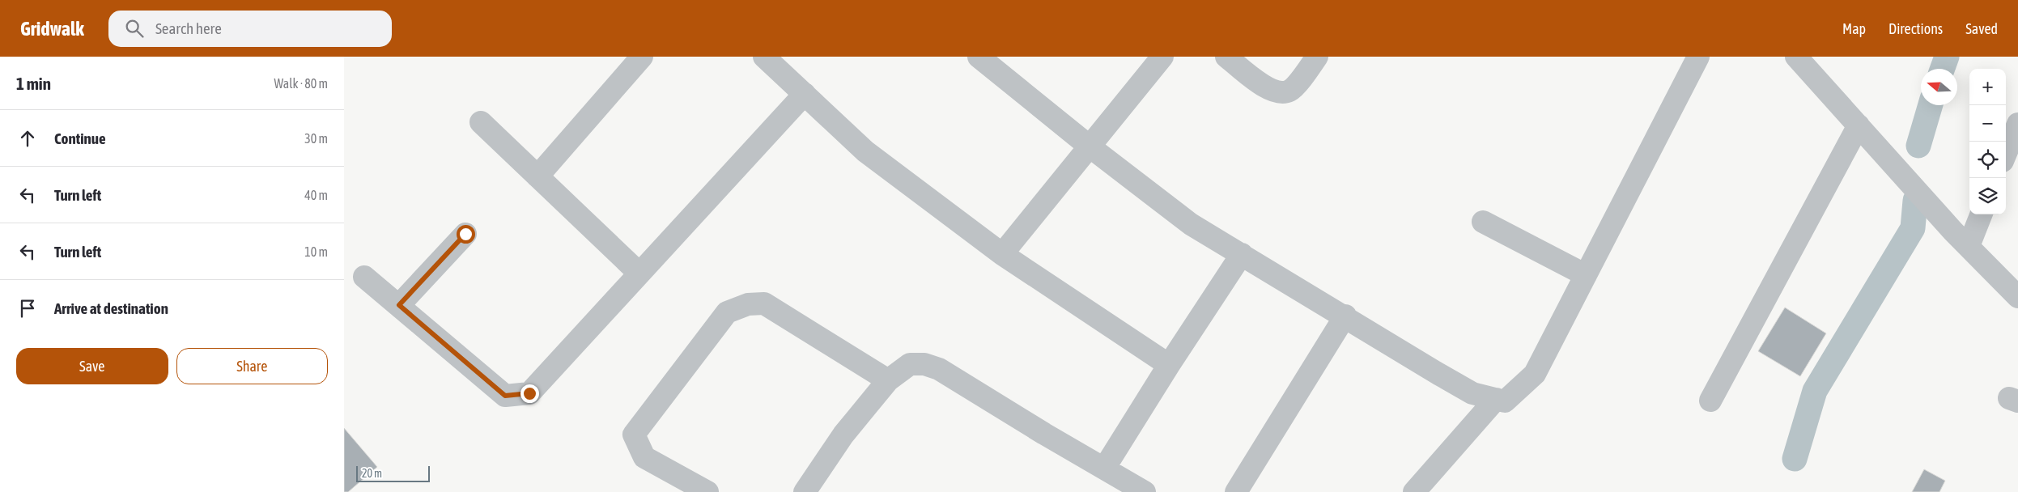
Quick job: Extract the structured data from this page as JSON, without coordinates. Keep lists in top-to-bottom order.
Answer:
{
  "scale_bar": "20 m",
  "north": "left",
  "page": {
    "header": "Gridwalk",
    "search": "Search here",
    "nav": ["Map", "Directions", "Saved"],
    "heading": ["1 min", "Walk · 80 m"],
    "map_buttons": ["+", "−"],
    "list": [
      ["Continue", "30 m"],
      ["Turn left", "40 m"],
      ["Turn left", "10 m"],
      "Arrive at destination"
    ],
    "buttons": ["Save", "Share"],
    "scale": "20 m"
  }
}
